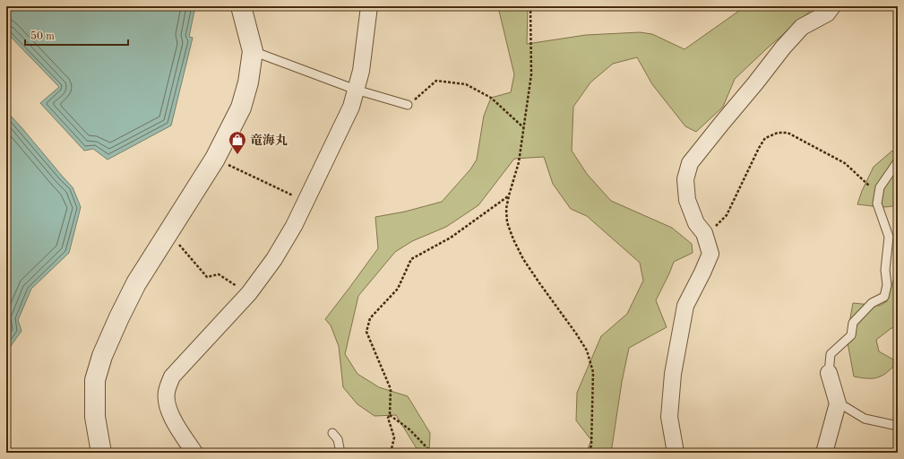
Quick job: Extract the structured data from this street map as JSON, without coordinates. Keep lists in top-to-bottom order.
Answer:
{
  "places": {
    "shop": ["竜海丸"]
  },
  "scale_bar": "50 m"
}
